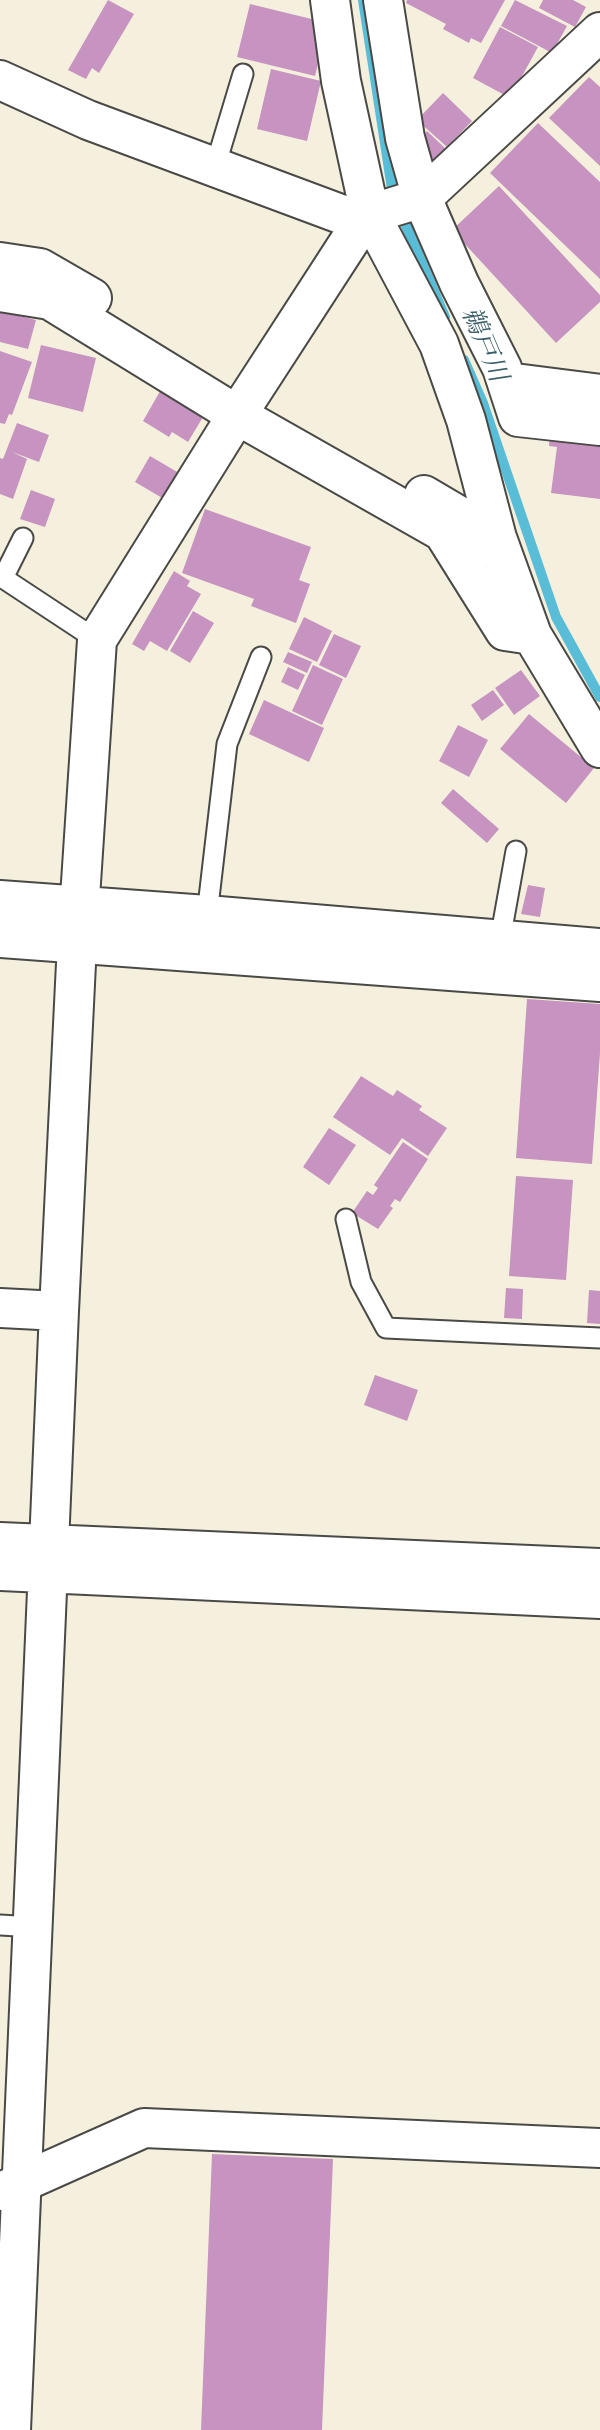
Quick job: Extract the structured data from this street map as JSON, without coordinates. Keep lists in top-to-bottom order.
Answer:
{
  "water": ["鵜戸川"]
}
